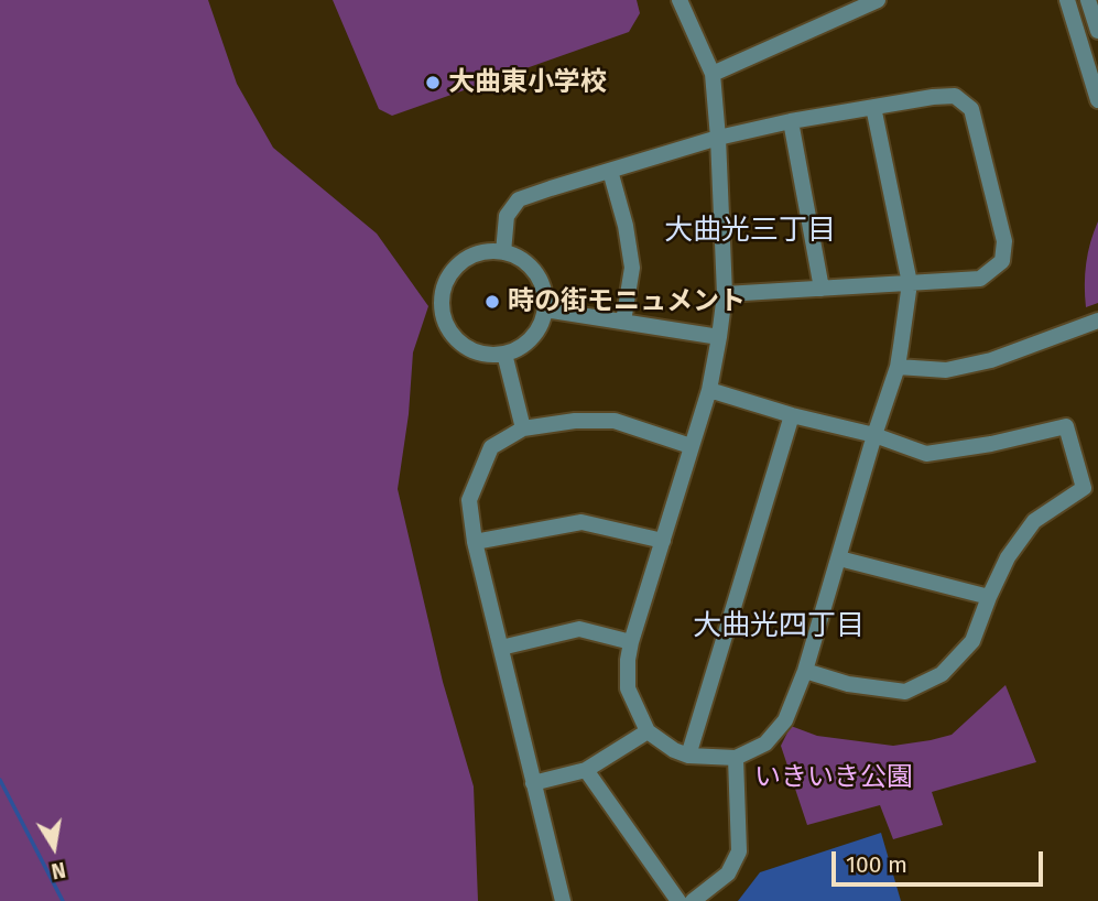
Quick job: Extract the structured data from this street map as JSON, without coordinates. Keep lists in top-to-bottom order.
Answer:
{
  "districts": ["大曲光三丁目", "大曲光四丁目"],
  "parks": ["いきいき公園"],
  "places": ["大曲東小学校", "時の街モニュメント"],
  "scale_bar": "100 m",
  "north": "bottom"
}
